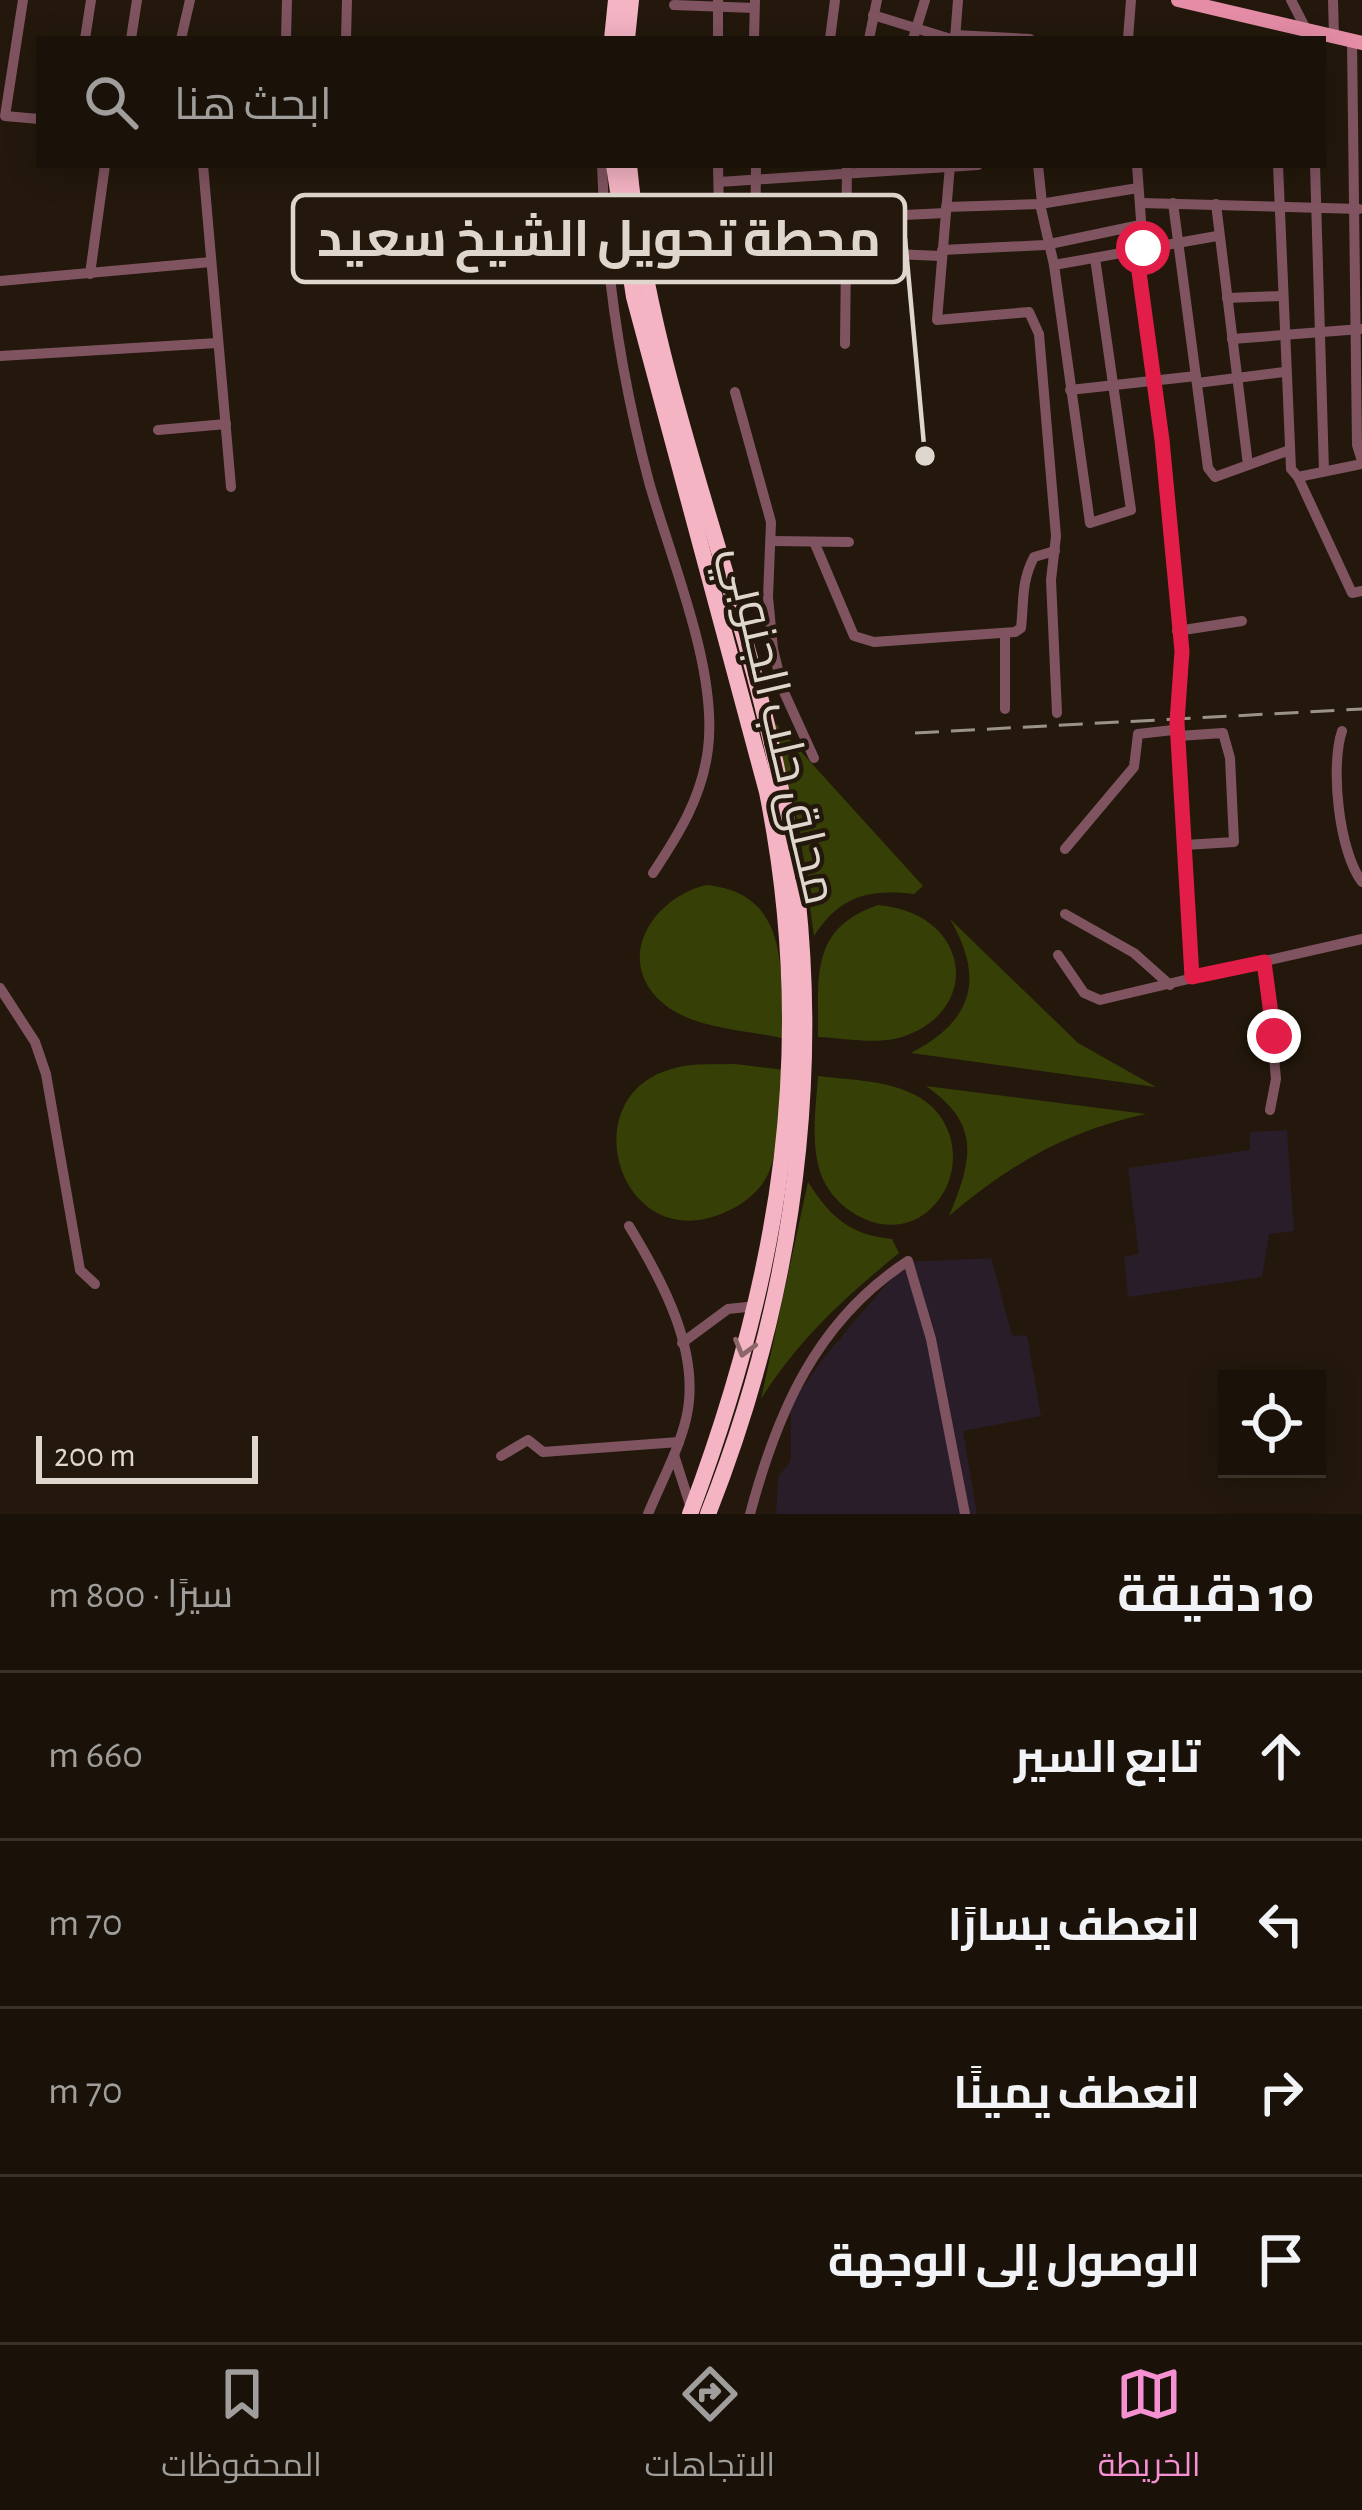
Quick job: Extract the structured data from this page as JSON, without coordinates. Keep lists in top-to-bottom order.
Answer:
{
  "streets": {
    "highway": ["محلق حلب الجنوبي"]
  },
  "places": ["محطة تحويل الشيخ سعيد"],
  "scale_bar": "200 m",
  "page": {
    "search": "ابحث هنا",
    "scale": "200 m",
    "heading": ["10 دقيقة", "سيرًا · 800 m"],
    "list": [
      ["تابع السير", "660 m"],
      ["انعطف يسارًا", "70 m"],
      ["انعطف يمينًا", "70 m"],
      "الوصول إلى الوجهة"
    ],
    "nav": ["الخريطة", "الاتجاهات", "المحفوظات"]
  }
}
